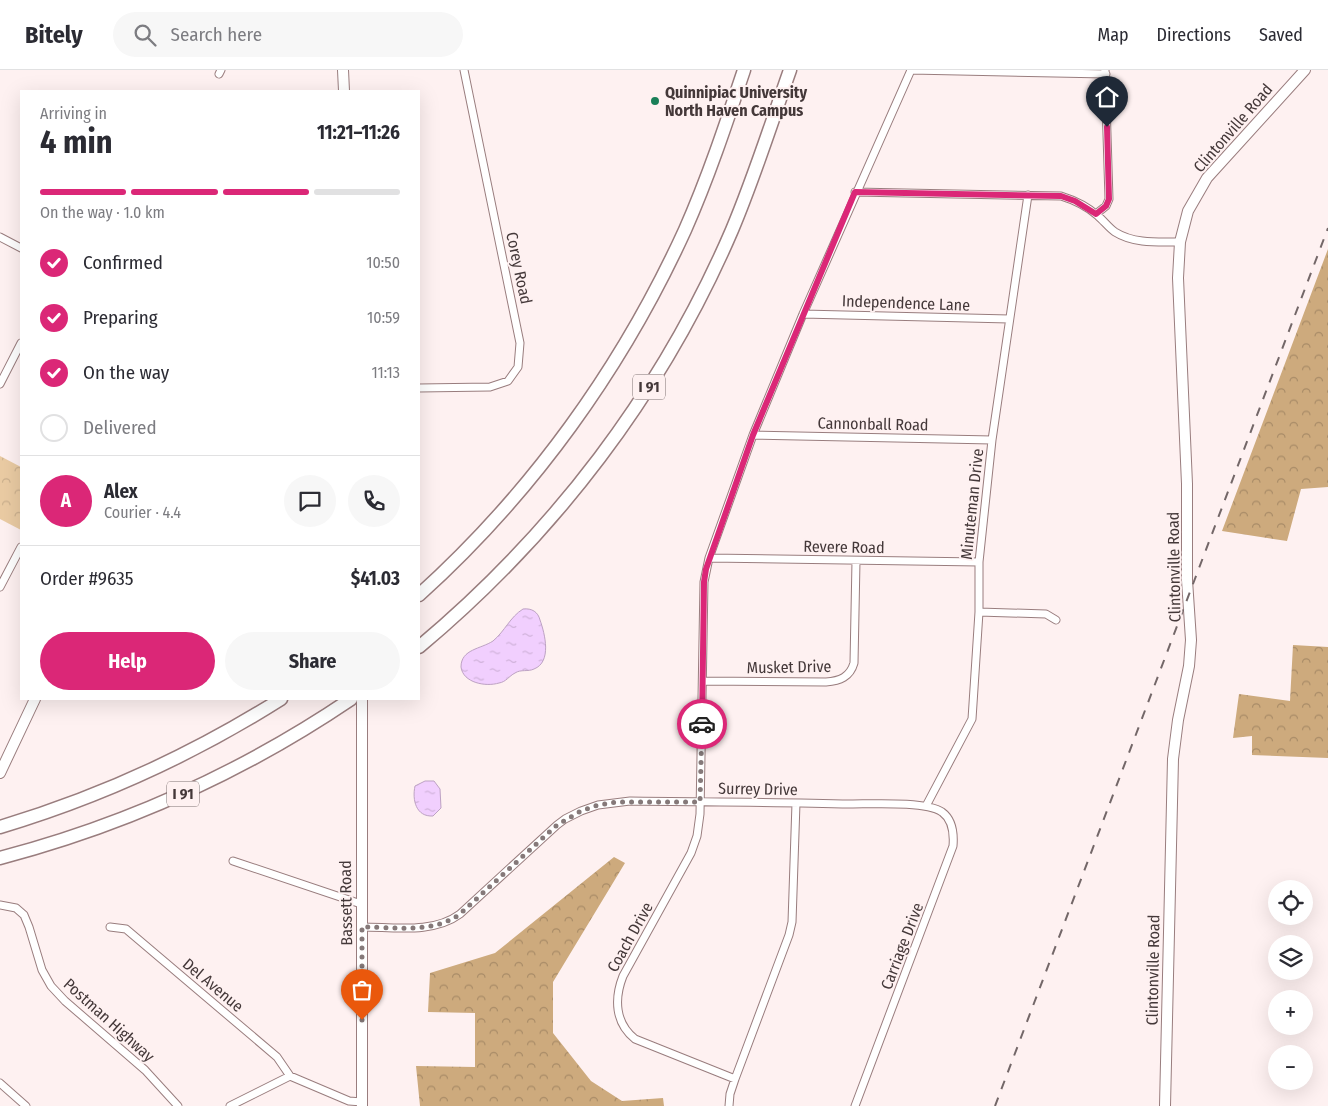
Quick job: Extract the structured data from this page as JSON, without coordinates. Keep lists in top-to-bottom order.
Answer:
{
  "streets": {
    "highway": ["I 91"],
    "street": [
      "Clintonville Road",
      "Corey Road",
      "Independence Lane",
      "Cannonball Road",
      "Minuteman Drive",
      "Revere Road",
      "Musket Drive",
      "Surrey Drive",
      "Bassett Road",
      "Coach Drive",
      "Carriage Drive",
      "Del Avenue",
      "Postman Highway"
    ]
  },
  "crossings": [
    ["Independence Lane", "Minuteman Drive"],
    ["Independence Lane", "Coach Drive"],
    ["I 91", "Bassett Road"],
    ["Cannonball Road", "Minuteman Drive"],
    ["Cannonball Road", "Coach Drive"],
    ["Minuteman Drive", "Revere Road"],
    ["Minuteman Drive", "Surrey Drive"],
    ["Minuteman Drive", "Carriage Drive"],
    ["Revere Road", "Musket Drive"],
    ["Revere Road", "Coach Drive"],
    ["Musket Drive", "Coach Drive"],
    ["Surrey Drive", "Bassett Road"],
    ["Surrey Drive", "Coach Drive"],
    ["Surrey Drive", "Carriage Drive"]
  ],
  "places": ["Quinnipiac University North Haven Campus"],
  "page": {
    "header": "Bitely",
    "search": "Search here",
    "nav": ["Map", "Directions", "Saved"],
    "heading": ["4 min", "Arriving in", "11:21–11:26"],
    "panel": [
      "Alex",
      "Courier · 4.4",
      "Order #9635",
      "$41.03"
    ],
    "bar": "On the way · 1.0 km",
    "list": [
      ["Confirmed", "10:50"],
      ["Preparing", "10:59"],
      ["On the way", "11:13"],
      "Delivered"
    ],
    "round": "A",
    "buttons": ["Help", "Share"],
    "map_buttons": ["+", "−"]
  }
}
